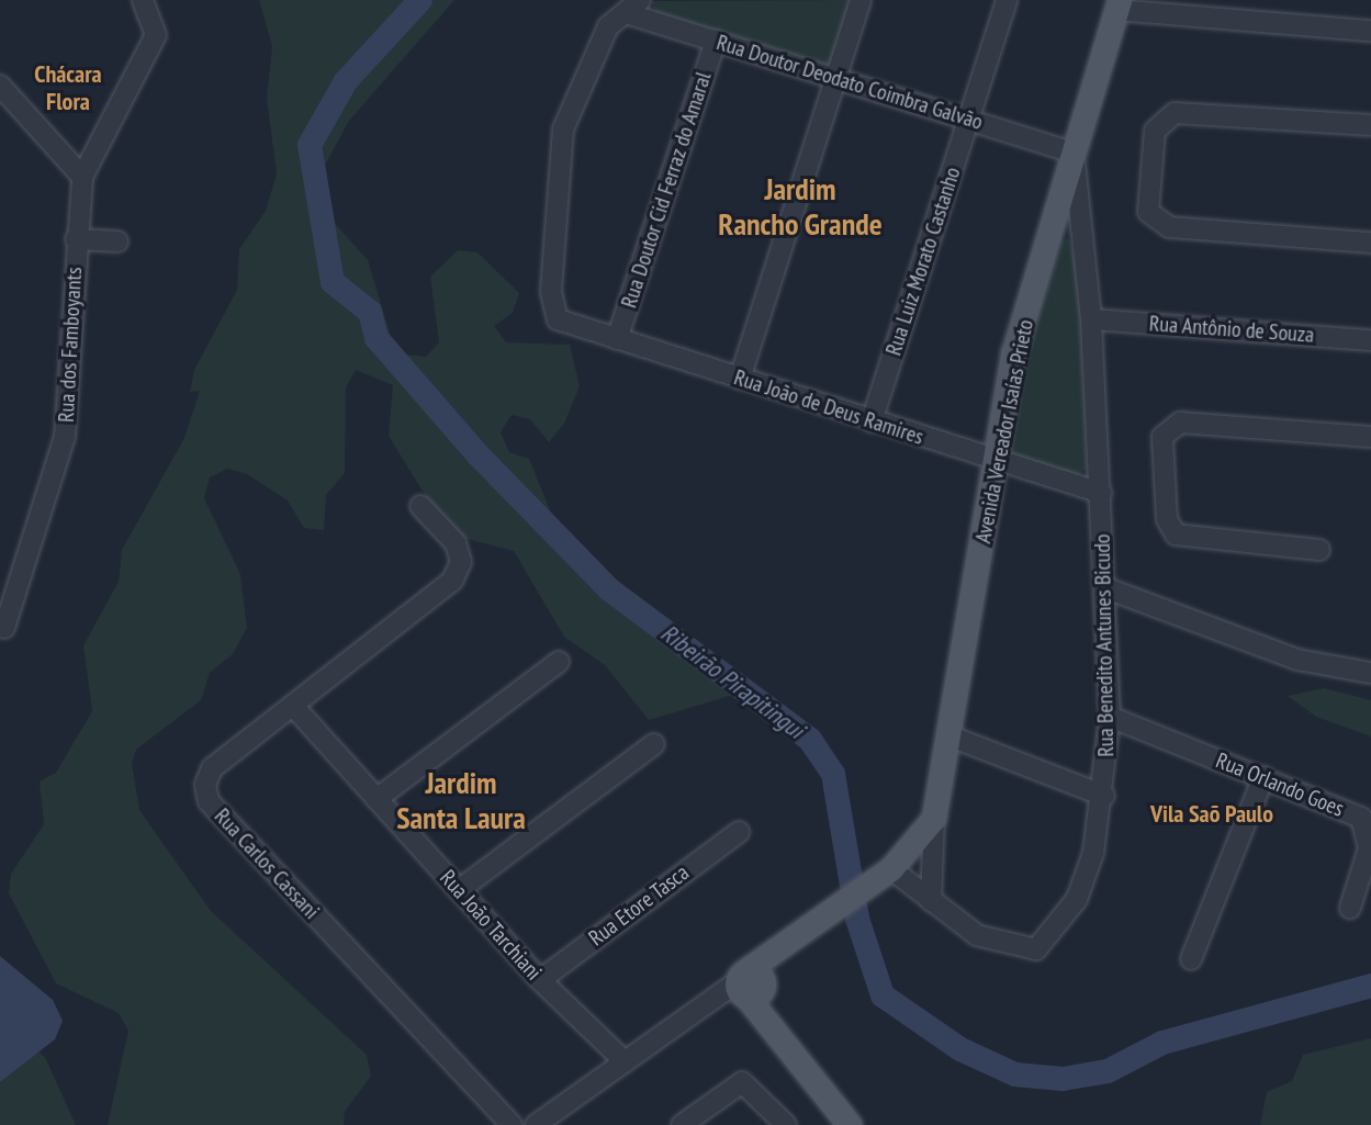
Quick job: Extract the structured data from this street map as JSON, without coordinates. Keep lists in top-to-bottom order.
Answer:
{
  "streets": {
    "main road": ["Avenida Vereador Isaías Prieto"],
    "street": [
      "Rua Doutor Deodato Coimbra Galvão",
      "Rua Doutor Cid Ferraz do Amaral",
      "Rua Luiz Morato Castanho",
      "Rua Antônio de Souza",
      "Rua dos Famboyants",
      "Rua João de Deus Ramires",
      "Rua Benedito Antunes Bicudo",
      "Rua Orlando Goes",
      "Rua Carlos Cassani",
      "Rua Etore Tasca",
      "Rua João Tarchiani"
    ]
  },
  "crossings": [
    ["Rua Doutor Deodato Coimbra Galvão", "Rua Doutor Cid Ferraz do Amaral"],
    ["Rua Doutor Deodato Coimbra Galvão", "Rua Luiz Morato Castanho"],
    ["Rua Doutor Deodato Coimbra Galvão", "Rua João de Deus Ramires"],
    ["Rua Doutor Deodato Coimbra Galvão", "Avenida Vereador Isaías Prieto"],
    ["Rua Doutor Deodato Coimbra Galvão", "Rua Benedito Antunes Bicudo"],
    ["Rua Doutor Cid Ferraz do Amaral", "Rua João de Deus Ramires"],
    ["Rua Luiz Morato Castanho", "Rua João de Deus Ramires"],
    ["Rua Antônio de Souza", "Rua Benedito Antunes Bicudo"],
    ["Rua João de Deus Ramires", "Avenida Vereador Isaías Prieto"],
    ["Rua João de Deus Ramires", "Rua Benedito Antunes Bicudo"],
    ["Avenida Vereador Isaías Prieto", "Rua Benedito Antunes Bicudo"],
    ["Rua Benedito Antunes Bicudo", "Rua Orlando Goes"],
    ["Rua Carlos Cassani", "Rua João Tarchiani"],
    ["Rua Etore Tasca", "Rua João Tarchiani"]
  ],
  "districts": [
    "Chácara Flora",
    "Jardim Rancho Grande",
    "Jardim Santa Laura",
    "Vila Saõ Paulo"
  ],
  "water": ["Ribeirão Pirapitingui"]
}
